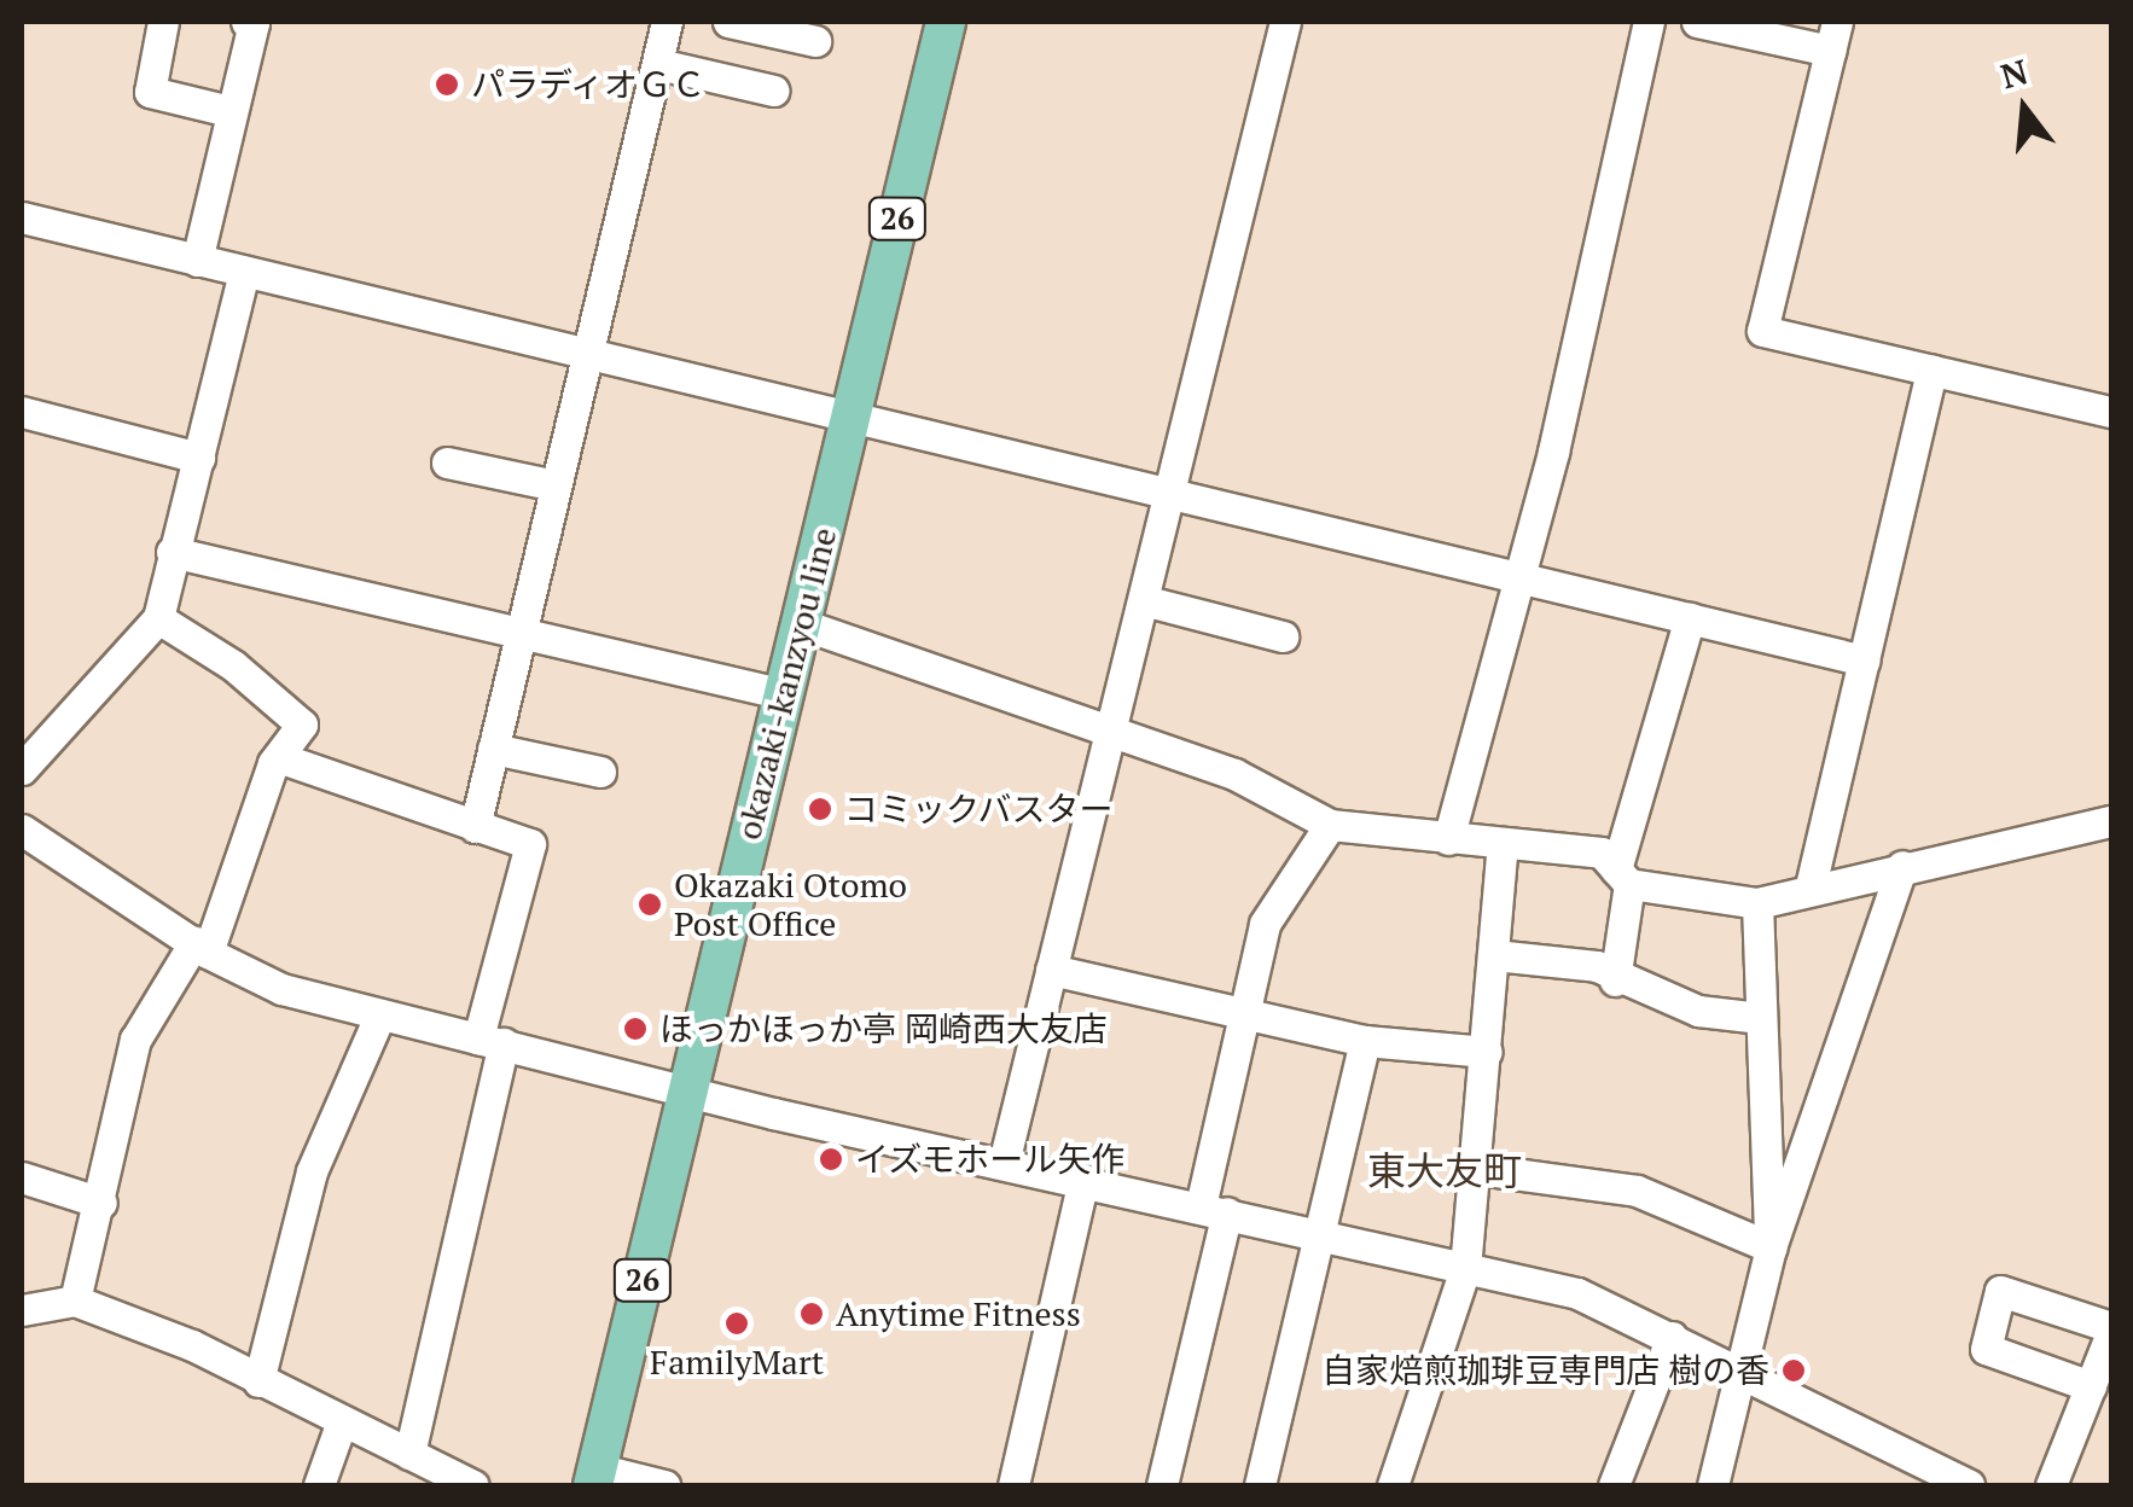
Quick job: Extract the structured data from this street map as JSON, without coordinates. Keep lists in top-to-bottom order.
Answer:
{
  "streets": {
    "main road": ["26", "okazaki-kanzyou line"]
  },
  "districts": ["東大友町"],
  "places": [
    "パラディオＧＣ",
    "コミックバスター",
    "Okazaki Otomo Post Office",
    "ほっかほっか亭 岡崎西大友店",
    "イズモホール矢作",
    "Anytime Fitness",
    "FamilyMart",
    "自家焙煎珈琲豆専門店 樹の香"
  ],
  "north": "top"
}
